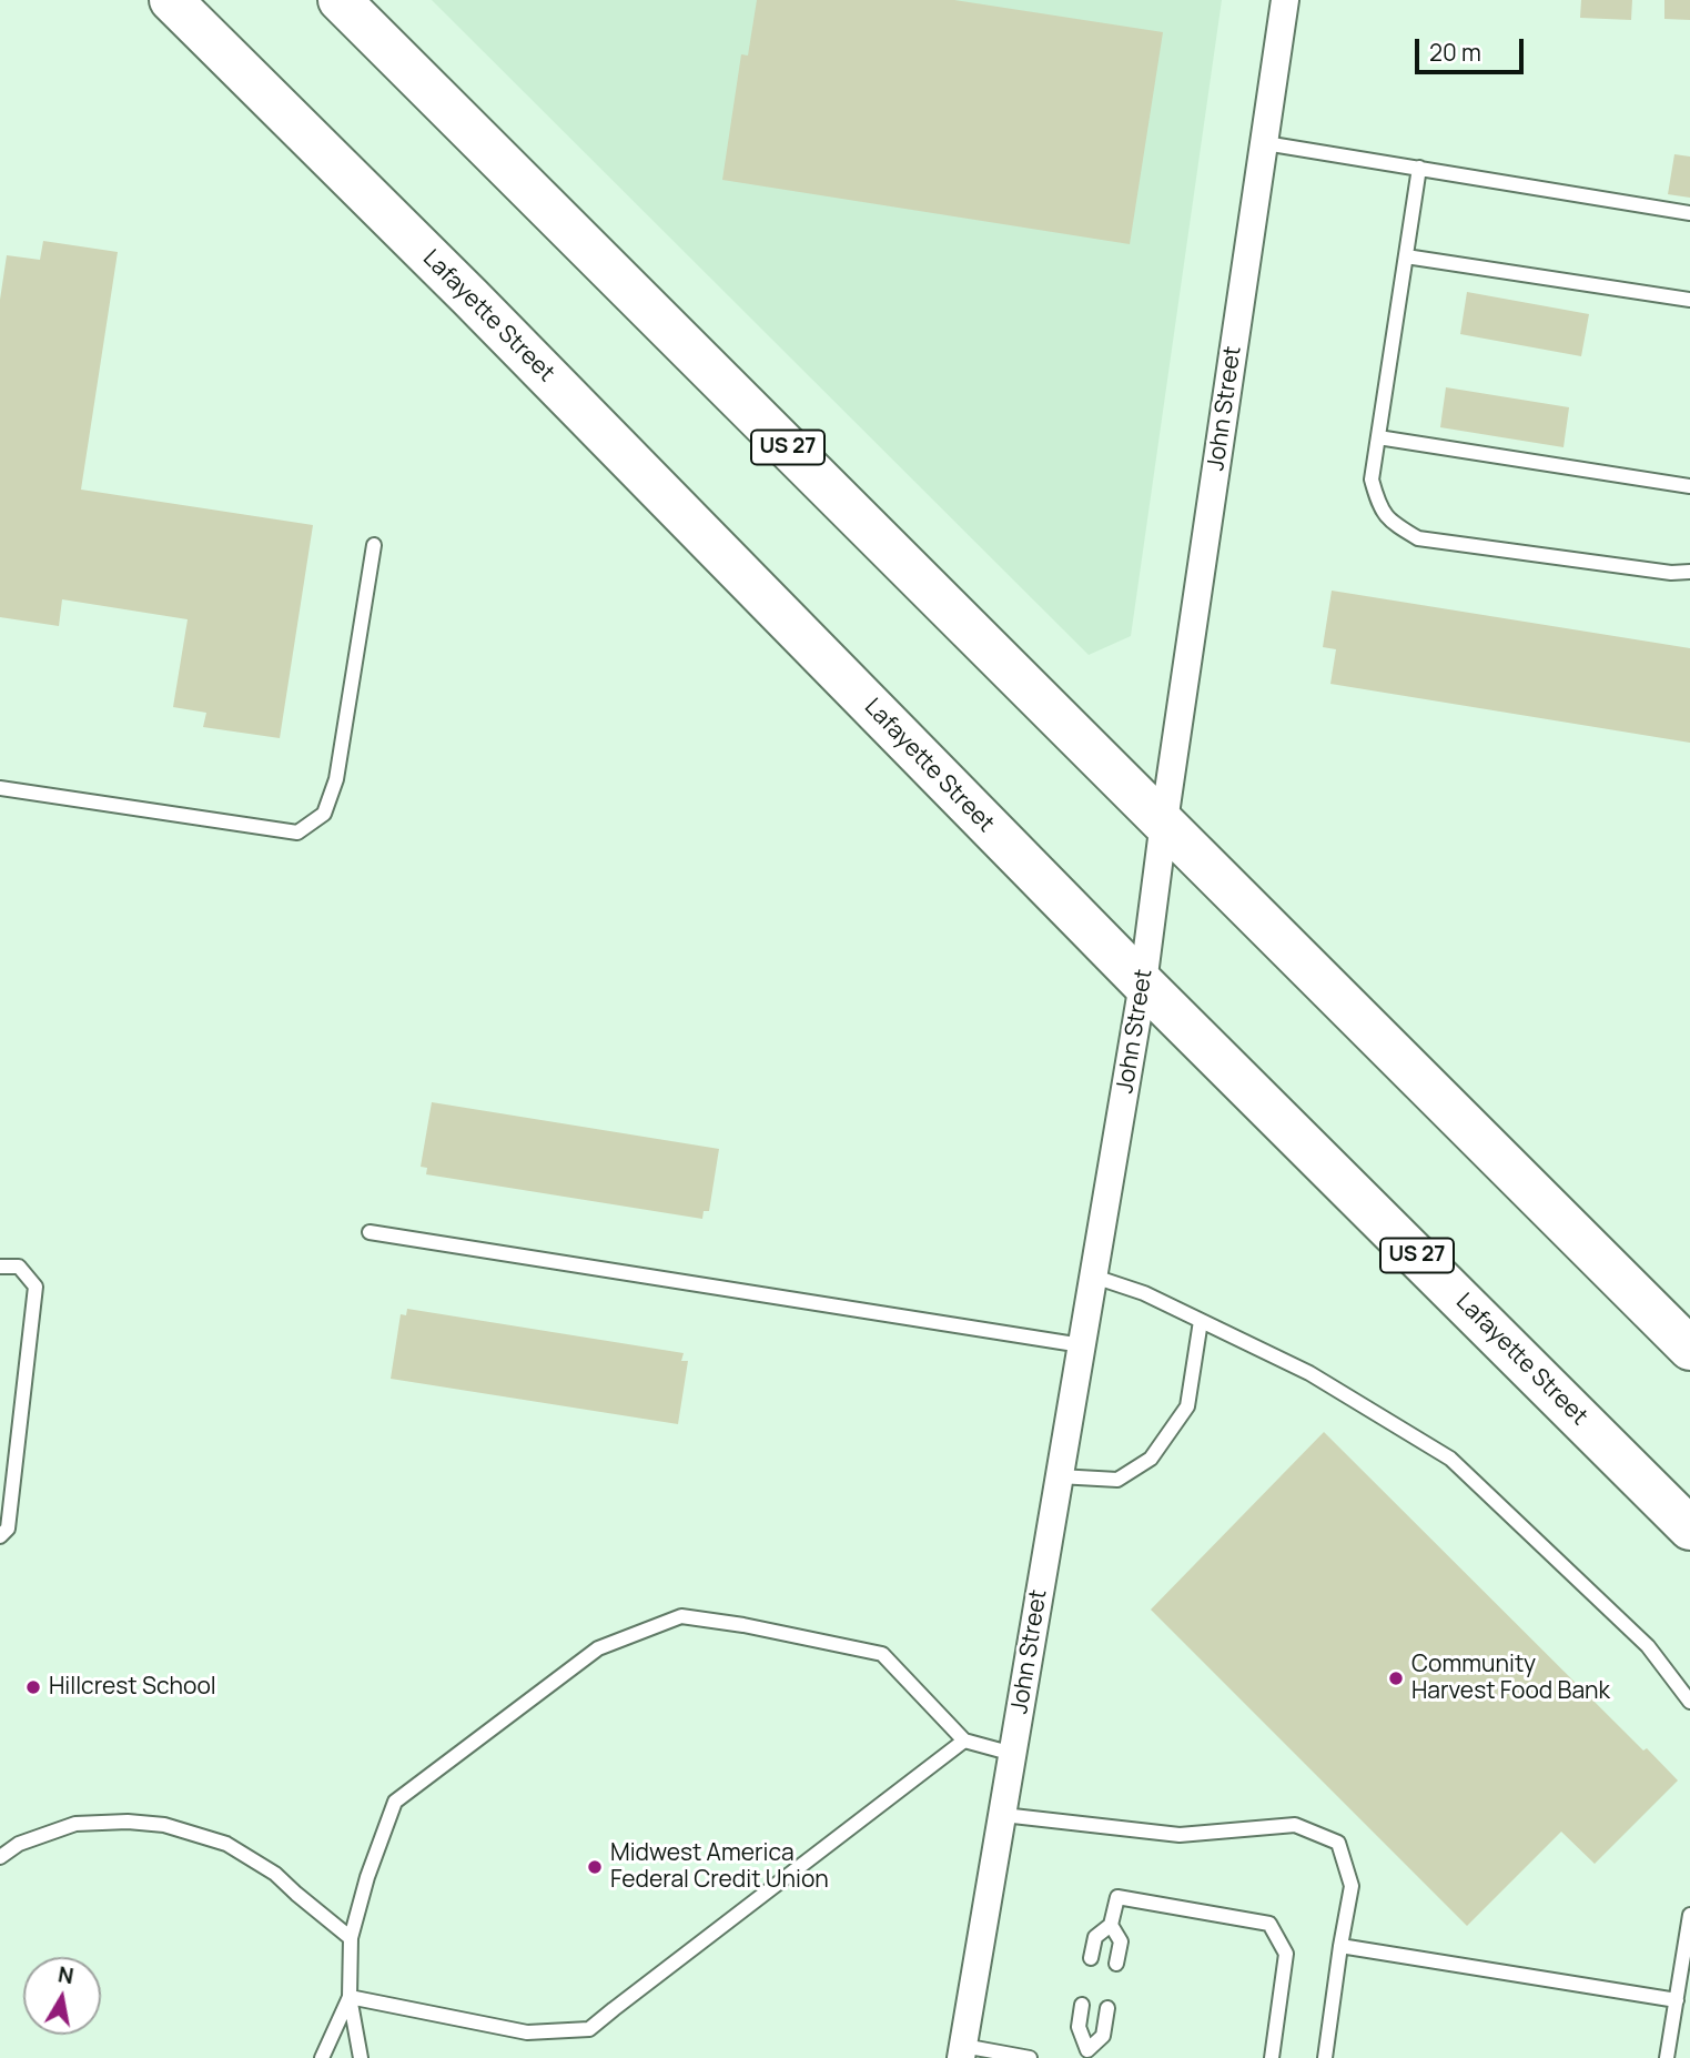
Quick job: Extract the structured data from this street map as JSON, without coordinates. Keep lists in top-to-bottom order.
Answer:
{
  "streets": {
    "highway": ["Lafayette Street", "US 27"],
    "street": ["John Street"]
  },
  "crossings": [
    ["Lafayette Street", "John Street"],
    ["John Street", "US 27"]
  ],
  "places": ["Community Harvest Food Bank", "Hillcrest School", "Midwest America Federal Credit Union"],
  "scale_bar": "20 m",
  "north": "top"
}
